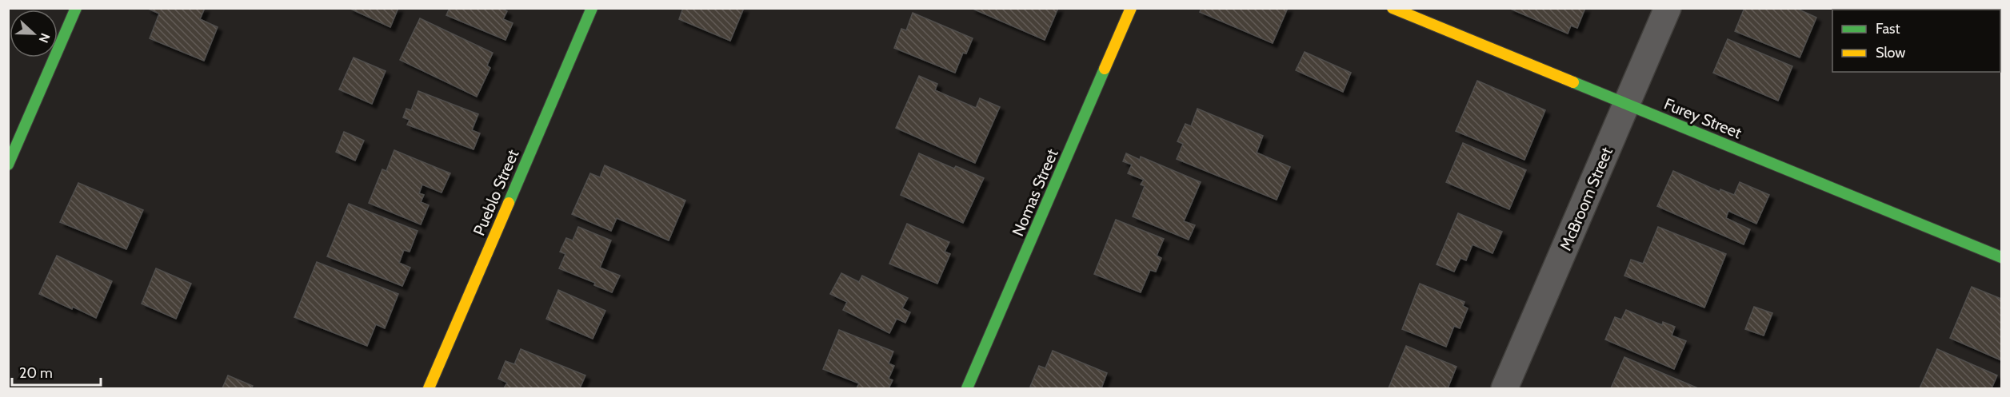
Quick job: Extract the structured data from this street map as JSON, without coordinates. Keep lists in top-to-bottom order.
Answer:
{
  "streets": {
    "street": [
      "Furey Street",
      "Pueblo Street",
      "Nomas Street",
      "McBroom Street"
    ]
  },
  "crossings": [
    ["Furey Street", "McBroom Street"]
  ],
  "legend": ["Fast", "Slow"],
  "scale_bar": "20 m",
  "north": "right"
}
